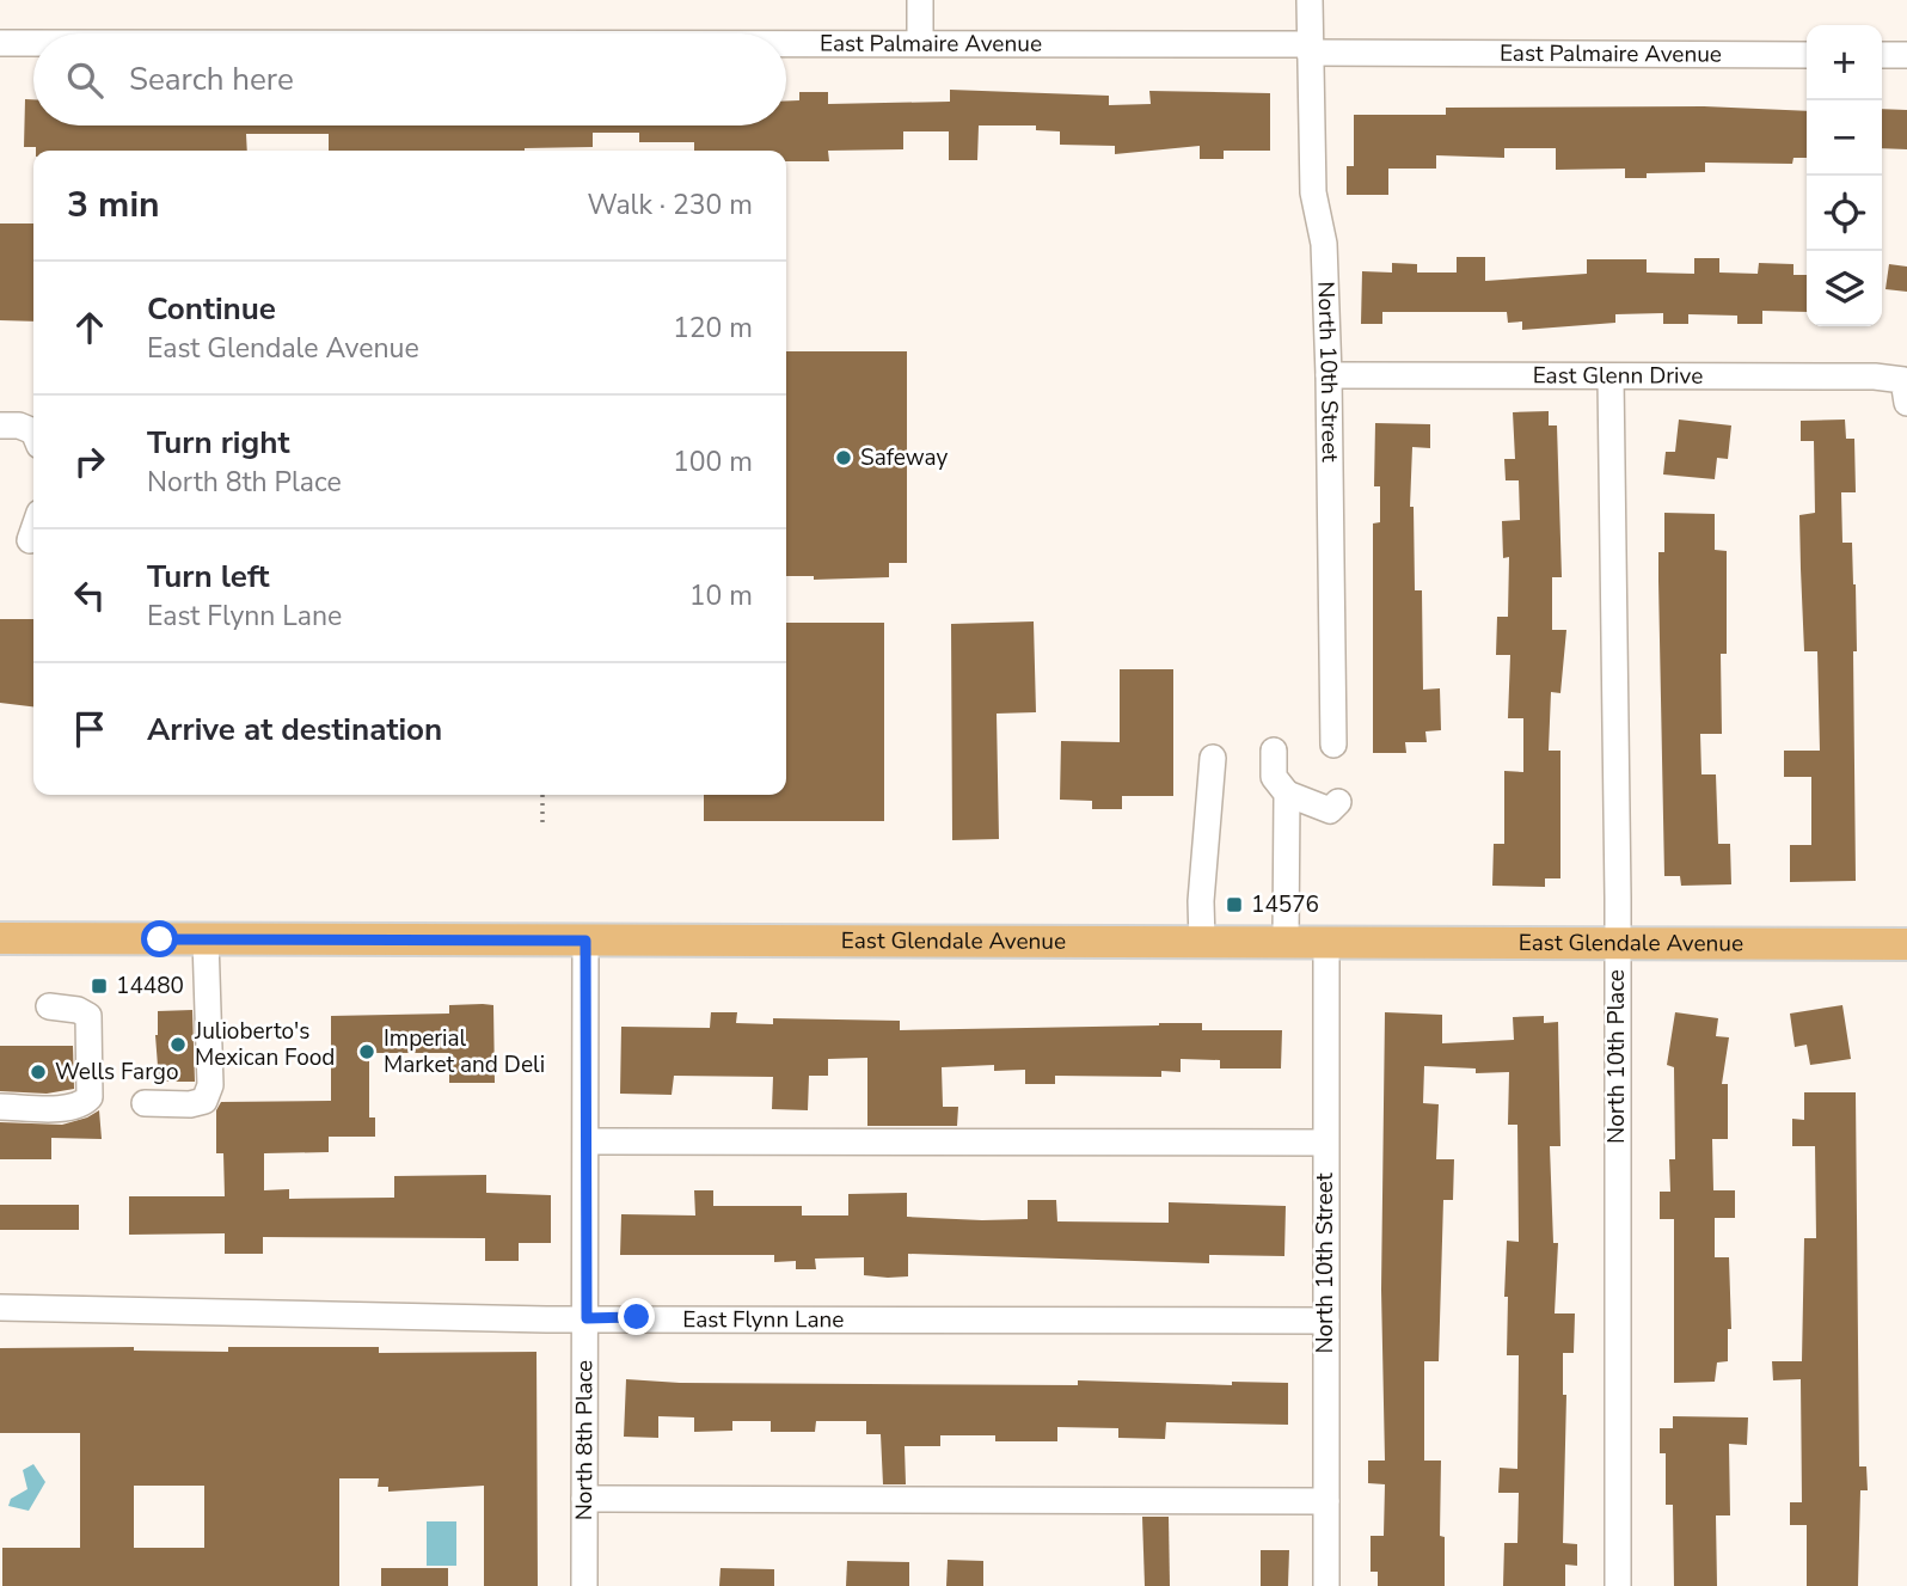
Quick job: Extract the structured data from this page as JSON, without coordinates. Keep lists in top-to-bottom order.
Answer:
{
  "streets": {
    "main road": ["East Glendale Avenue"],
    "street": [
      "East Palmaire Avenue",
      "North 10th Street",
      "East Glenn Drive",
      "North 10th Place",
      "East Flynn Lane",
      "North 8th Place"
    ]
  },
  "crossings": [
    ["East Palmaire Avenue", "North 10th Street"],
    ["North 10th Street", "East Glenn Drive"],
    ["North 10th Street", "East Glendale Avenue"],
    ["North 10th Street", "East Flynn Lane"],
    ["East Glenn Drive", "North 10th Place"],
    ["East Glendale Avenue", "North 10th Place"],
    ["East Glendale Avenue", "North 8th Place"],
    ["East Flynn Lane", "North 8th Place"]
  ],
  "places": {
    "other": [
      "Safeway",
      "Julioberto's Mexican Food",
      "Imperial Market and Deli",
      "Wells Fargo"
    ],
    "transit": ["14576", "14480"]
  },
  "page": {
    "map_buttons": ["+", "−"],
    "search": "Search here",
    "heading": ["3 min", "Walk · 230 m"],
    "list": [
      ["Continue", "East Glendale Avenue", "120 m"],
      ["Turn right", "North 8th Place", "100 m"],
      ["Turn left", "East Flynn Lane", "10 m"],
      "Arrive at destination"
    ]
  }
}
